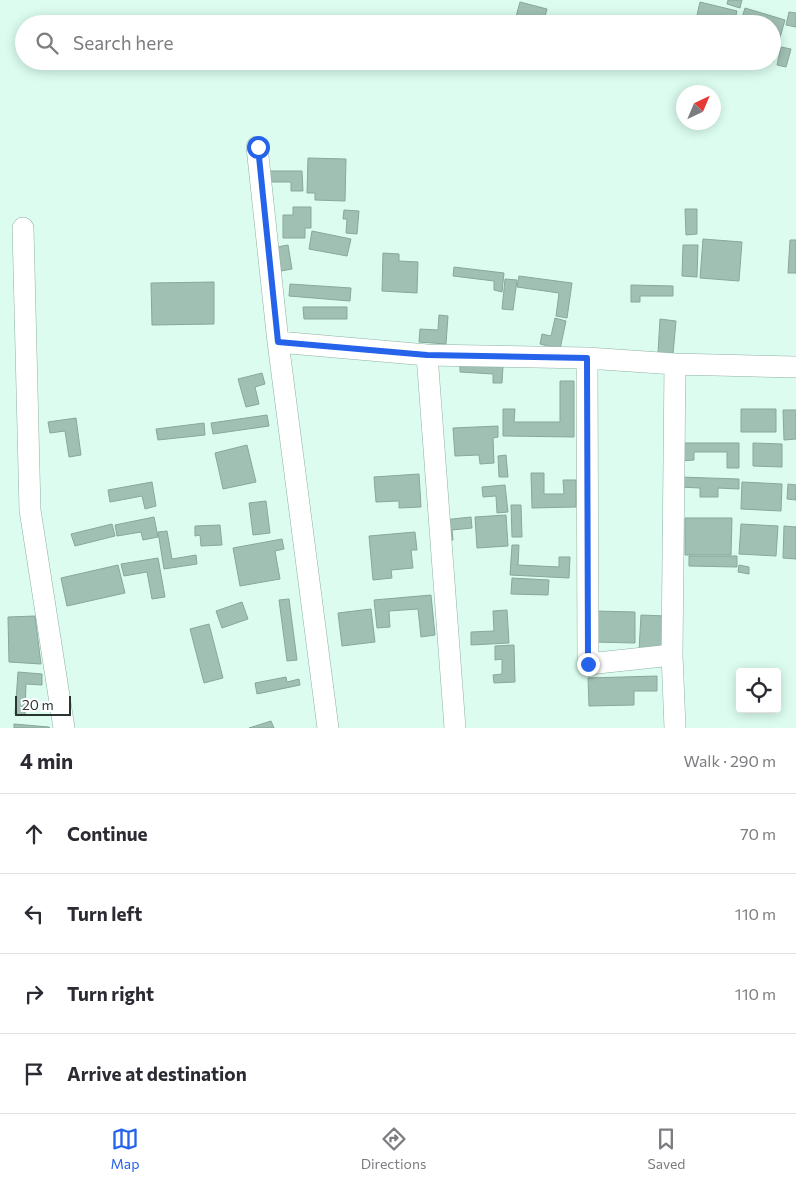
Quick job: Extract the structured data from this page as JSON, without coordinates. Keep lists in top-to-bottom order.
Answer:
{
  "scale_bar": "20 m",
  "north": "top right",
  "page": {
    "search": "Search here",
    "scale": "20 m",
    "heading": ["4 min", "Walk · 290 m"],
    "list": [
      ["Continue", "70 m"],
      ["Turn left", "110 m"],
      ["Turn right", "110 m"],
      "Arrive at destination"
    ],
    "nav": ["Map", "Directions", "Saved"]
  }
}
